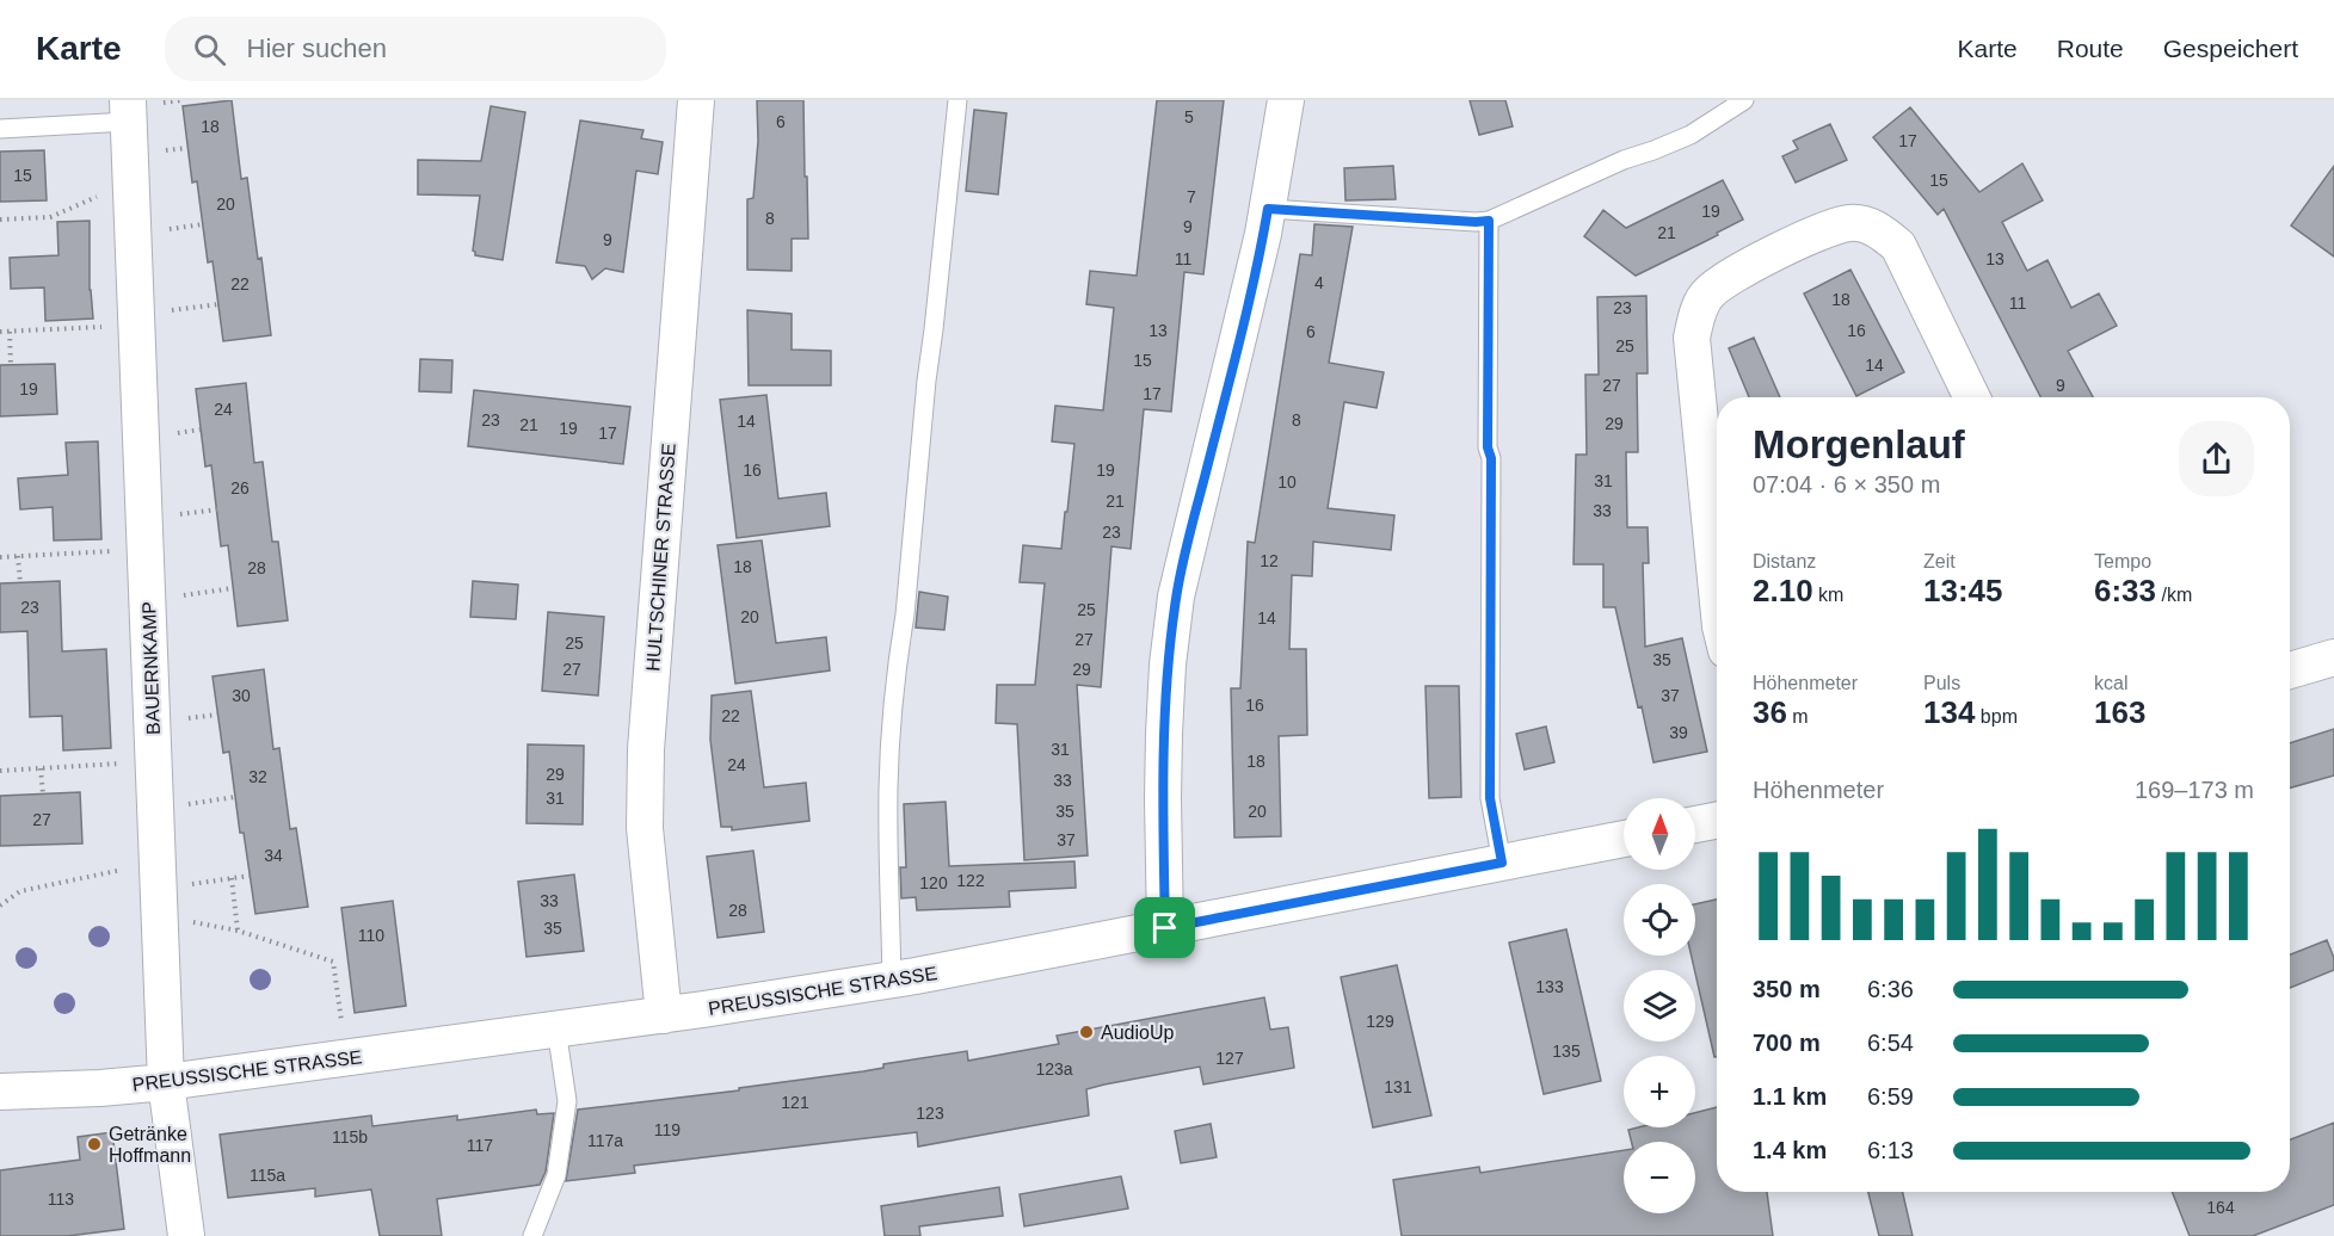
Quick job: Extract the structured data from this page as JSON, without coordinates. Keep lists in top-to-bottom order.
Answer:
{
  "streets": {
    "street": ["HULTSCHINER STRASSE", "BAUERNKAMP", "PREUSSISCHE STRASSE"]
  },
  "crossings": [
    ["HULTSCHINER STRASSE", "PREUSSISCHE STRASSE"],
    ["BAUERNKAMP", "PREUSSISCHE STRASSE"]
  ],
  "places": ["AudioUp", "Getränke Hoffmann"],
  "house_numbers": [
    "5",
    "6",
    "18",
    "17",
    "15",
    "15",
    "7",
    "20",
    "19",
    "8",
    "9",
    "21",
    "9",
    "11",
    "13",
    "4",
    "22",
    "18",
    "11",
    "23",
    "13",
    "16",
    "6",
    "25",
    "15",
    "14",
    "27",
    "9",
    "19",
    "17",
    "24",
    "23",
    "8",
    "14",
    "29",
    "21",
    "19",
    "17",
    "16",
    "19",
    "31",
    "10",
    "26",
    "21",
    "33",
    "23",
    "12",
    "18",
    "28",
    "23",
    "25",
    "20",
    "14",
    "27",
    "25",
    "35",
    "27",
    "29",
    "30",
    "37",
    "16",
    "22",
    "39",
    "31",
    "18",
    "24",
    "29",
    "32",
    "33",
    "31",
    "35",
    "20",
    "27",
    "37",
    "34",
    "122",
    "120",
    "33",
    "28",
    "35",
    "110",
    "133",
    "129",
    "135",
    "127",
    "123a",
    "131",
    "121",
    "123",
    "119",
    "115b",
    "117a",
    "117",
    "115a",
    "113",
    "164"
  ],
  "north": "top",
  "page": {
    "header": "Karte",
    "search": "Hier suchen",
    "nav": ["Karte", "Route", "Gespeichert"],
    "heading": ["Morgenlauf", "07:04 · 6 × 350 m"],
    "stats": [
      ["Distanz", "2.10 km"],
      ["Zeit", "13:45"],
      ["Tempo", "6:33 /km"],
      ["Höhenmeter", "36 m"],
      ["Puls", "134 bpm"],
      ["kcal", "163"]
    ],
    "chart": ["Höhenmeter", "169–173 m"],
    "map_buttons": ["+", "−"],
    "list": [
      {
        "name": "350 m",
        "note": "6:36"
      },
      {
        "name": "700 m",
        "note": "6:54"
      },
      {
        "name": "1.1 km",
        "note": "6:59"
      },
      {
        "name": "1.4 km",
        "note": "6:13"
      }
    ]
  }
}
